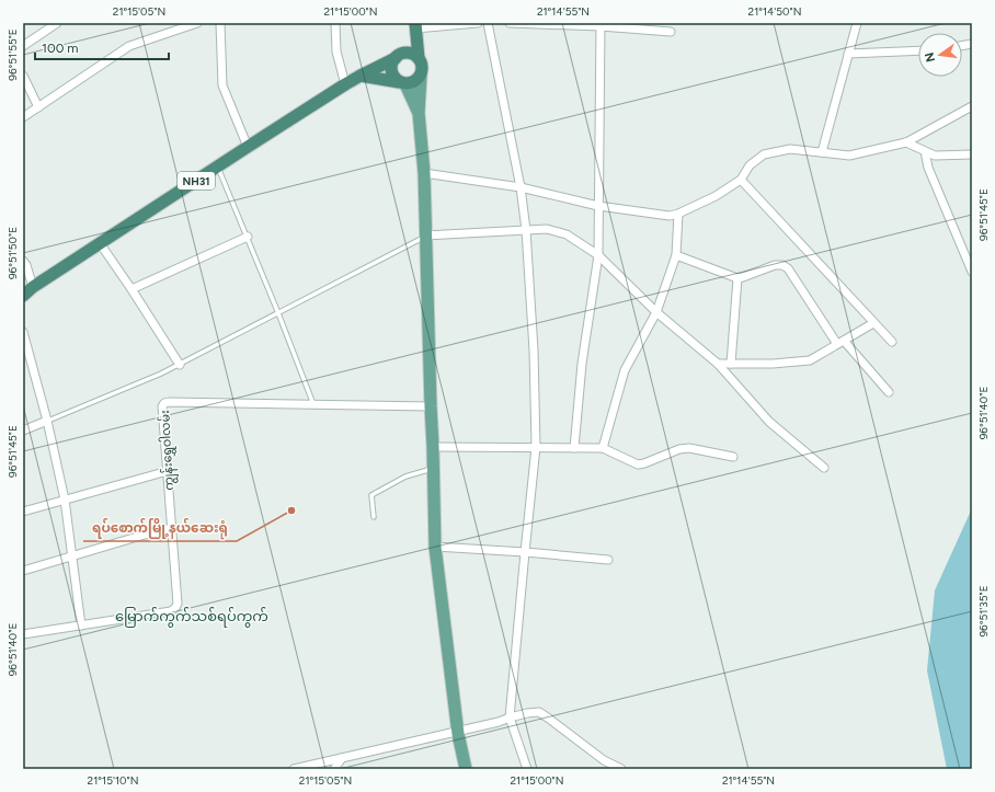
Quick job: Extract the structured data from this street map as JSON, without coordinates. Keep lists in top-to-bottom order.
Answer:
{
  "streets": {
    "highway": ["NH31"],
    "street": ["ကျွန်းရွှေဝါလမ်း"]
  },
  "districts": ["မြောက်ကွက်သစ်ရပ်ကွက်"],
  "places": ["ရပ်စောက်မြို့နယ်ဆေးရုံ"],
  "scale_bar": "100 m",
  "north": "left",
  "coordinates": [
    "21°15'05\"N",
    "21°15'00\"N",
    "21°14'55\"N",
    "21°14'50\"N",
    "96°51'55\"E",
    "96°51'45\"E",
    "96°51'50\"E",
    "96°51'40\"E",
    "96°51'35\"E",
    "21°15'10\"N"
  ]
}
